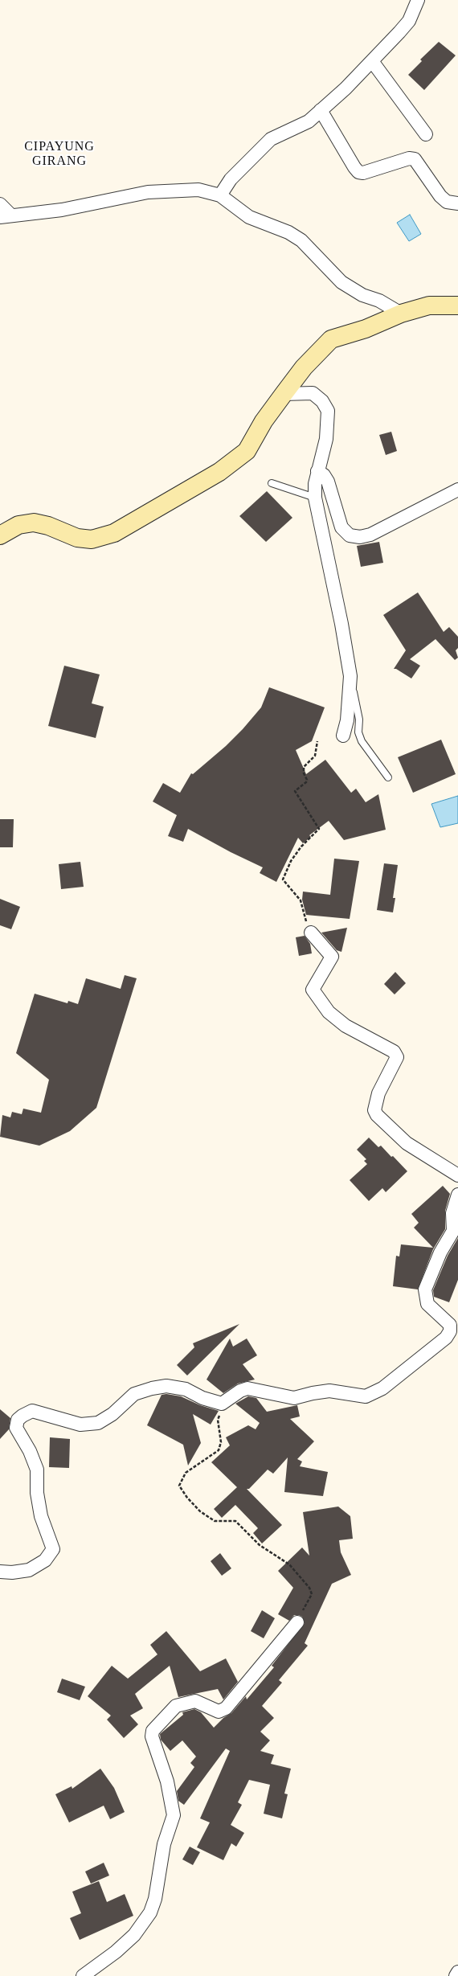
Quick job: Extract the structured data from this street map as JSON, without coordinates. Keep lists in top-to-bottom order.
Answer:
{
  "districts": ["CIPAYUNG GIRANG"]
}
